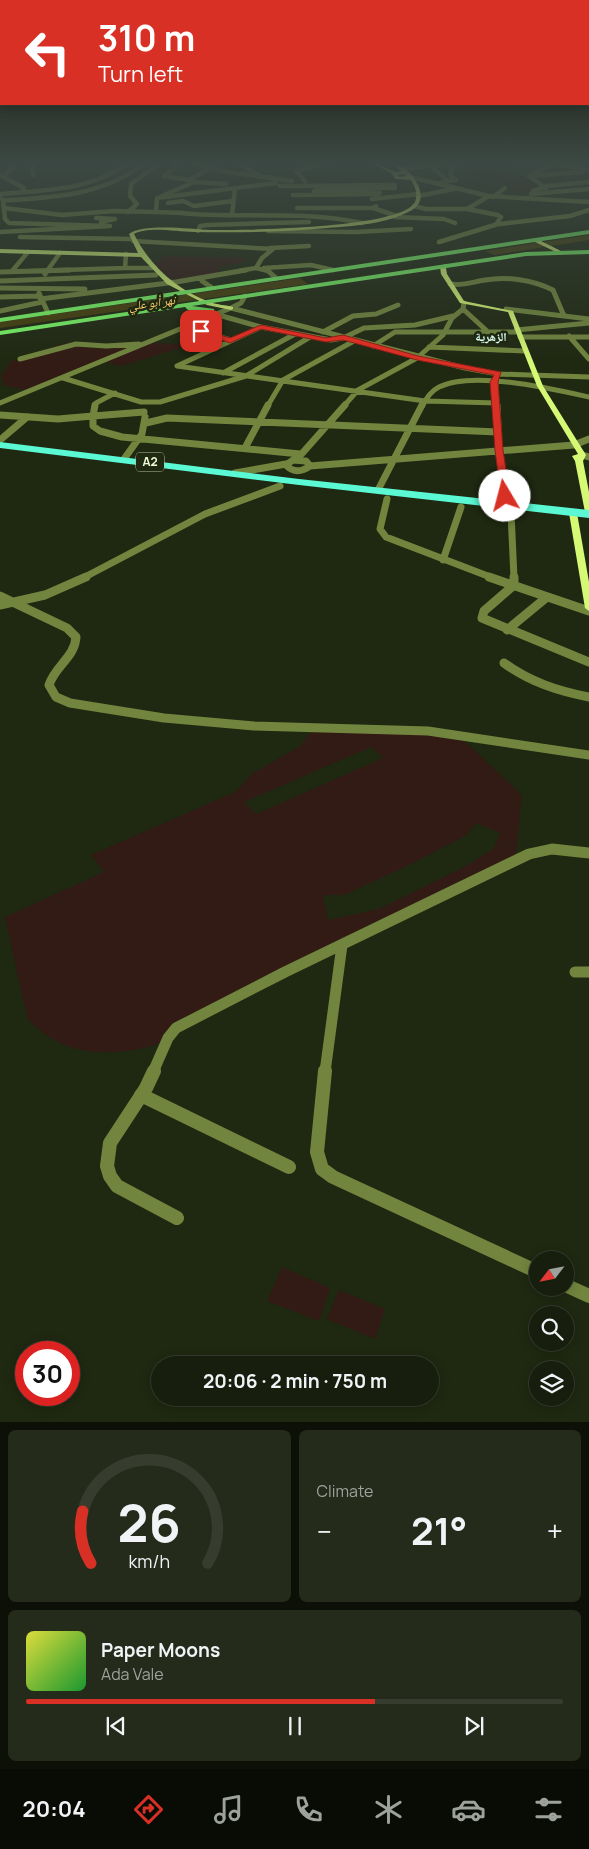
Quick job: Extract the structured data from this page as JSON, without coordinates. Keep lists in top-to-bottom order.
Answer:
{
  "streets": {
    "highway": ["A2"]
  },
  "districts": ["الزهرية"],
  "water": ["نهر أبو علي"],
  "north": "bottom left",
  "page": {
    "turn": ["310 m", "Turn left"],
    "limit": "30",
    "trip": "20:06 · 2 min · 750 m",
    "tile": "Climate",
    "heat": ["−", "21°", "+"],
    "song": ["Paper Moons", "Ada Vale"],
    "tabs": "20:04",
    "gauge": ["26", "km/h"]
  }
}
